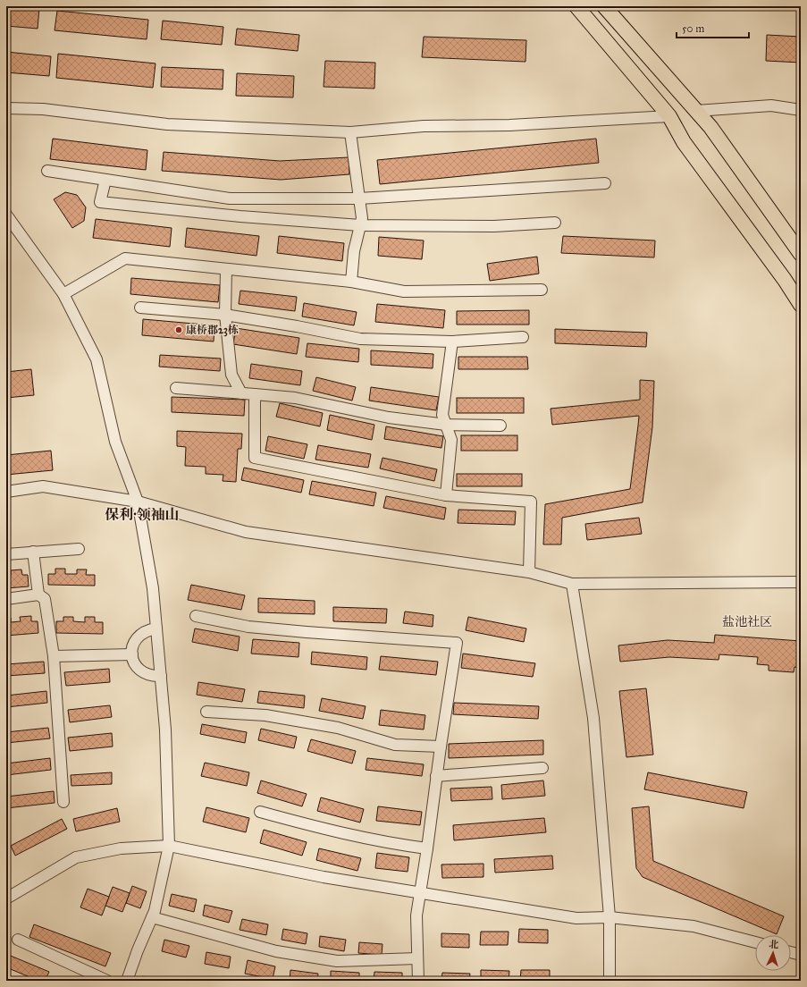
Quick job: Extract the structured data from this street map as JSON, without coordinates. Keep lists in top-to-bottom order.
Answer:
{
  "districts": ["保利·领袖山", "盐池社区"],
  "places": ["康桥郡23栋"],
  "scale_bar": "50 m",
  "north": "top"
}
